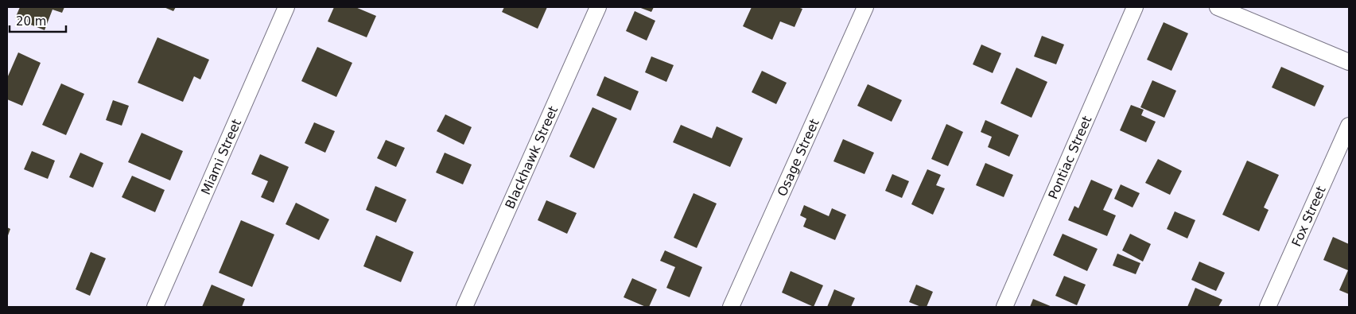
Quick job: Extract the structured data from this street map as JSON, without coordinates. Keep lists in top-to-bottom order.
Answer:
{
  "streets": {
    "street": [
      "Miami Street",
      "Blackhawk Street",
      "Osage Street",
      "Pontiac Street",
      "Fox Street"
    ]
  },
  "scale_bar": "20 m"
}
